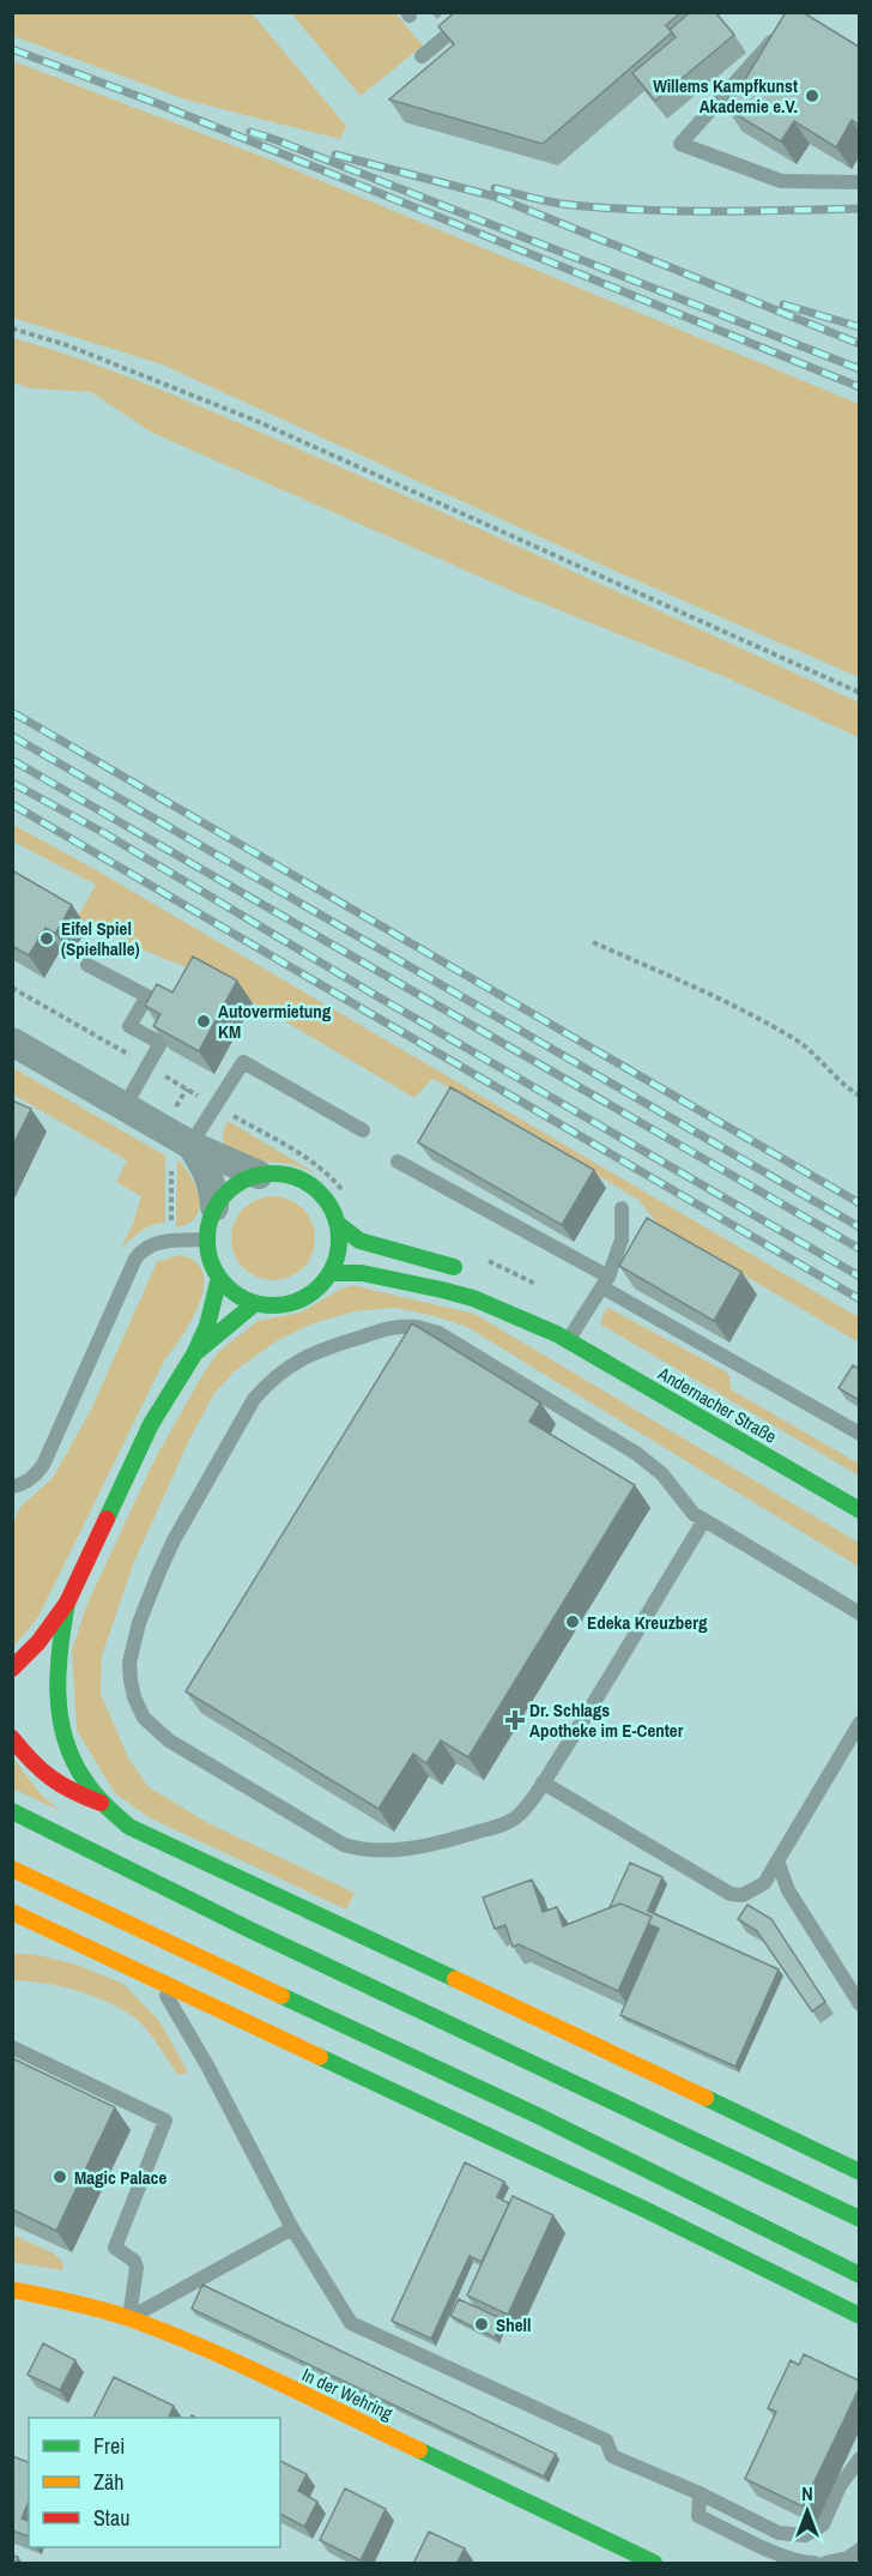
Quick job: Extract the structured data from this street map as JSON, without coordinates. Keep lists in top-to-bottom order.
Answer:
{
  "streets": {
    "main road": ["Andernacher Straße", "In der Wehring"]
  },
  "places": {
    "other": [
      "Willems Kampfkunst Akademie e.V.",
      "Eifel Spiel (Spielhalle)",
      "Autovermietung KM",
      "Edeka Kreuzberg",
      "Magic Palace",
      "Shell"
    ],
    "health": ["Dr. Schlags Apotheke im E-Center"]
  },
  "legend": ["Frei", "Zäh", "Stau"],
  "north": "top"
}
